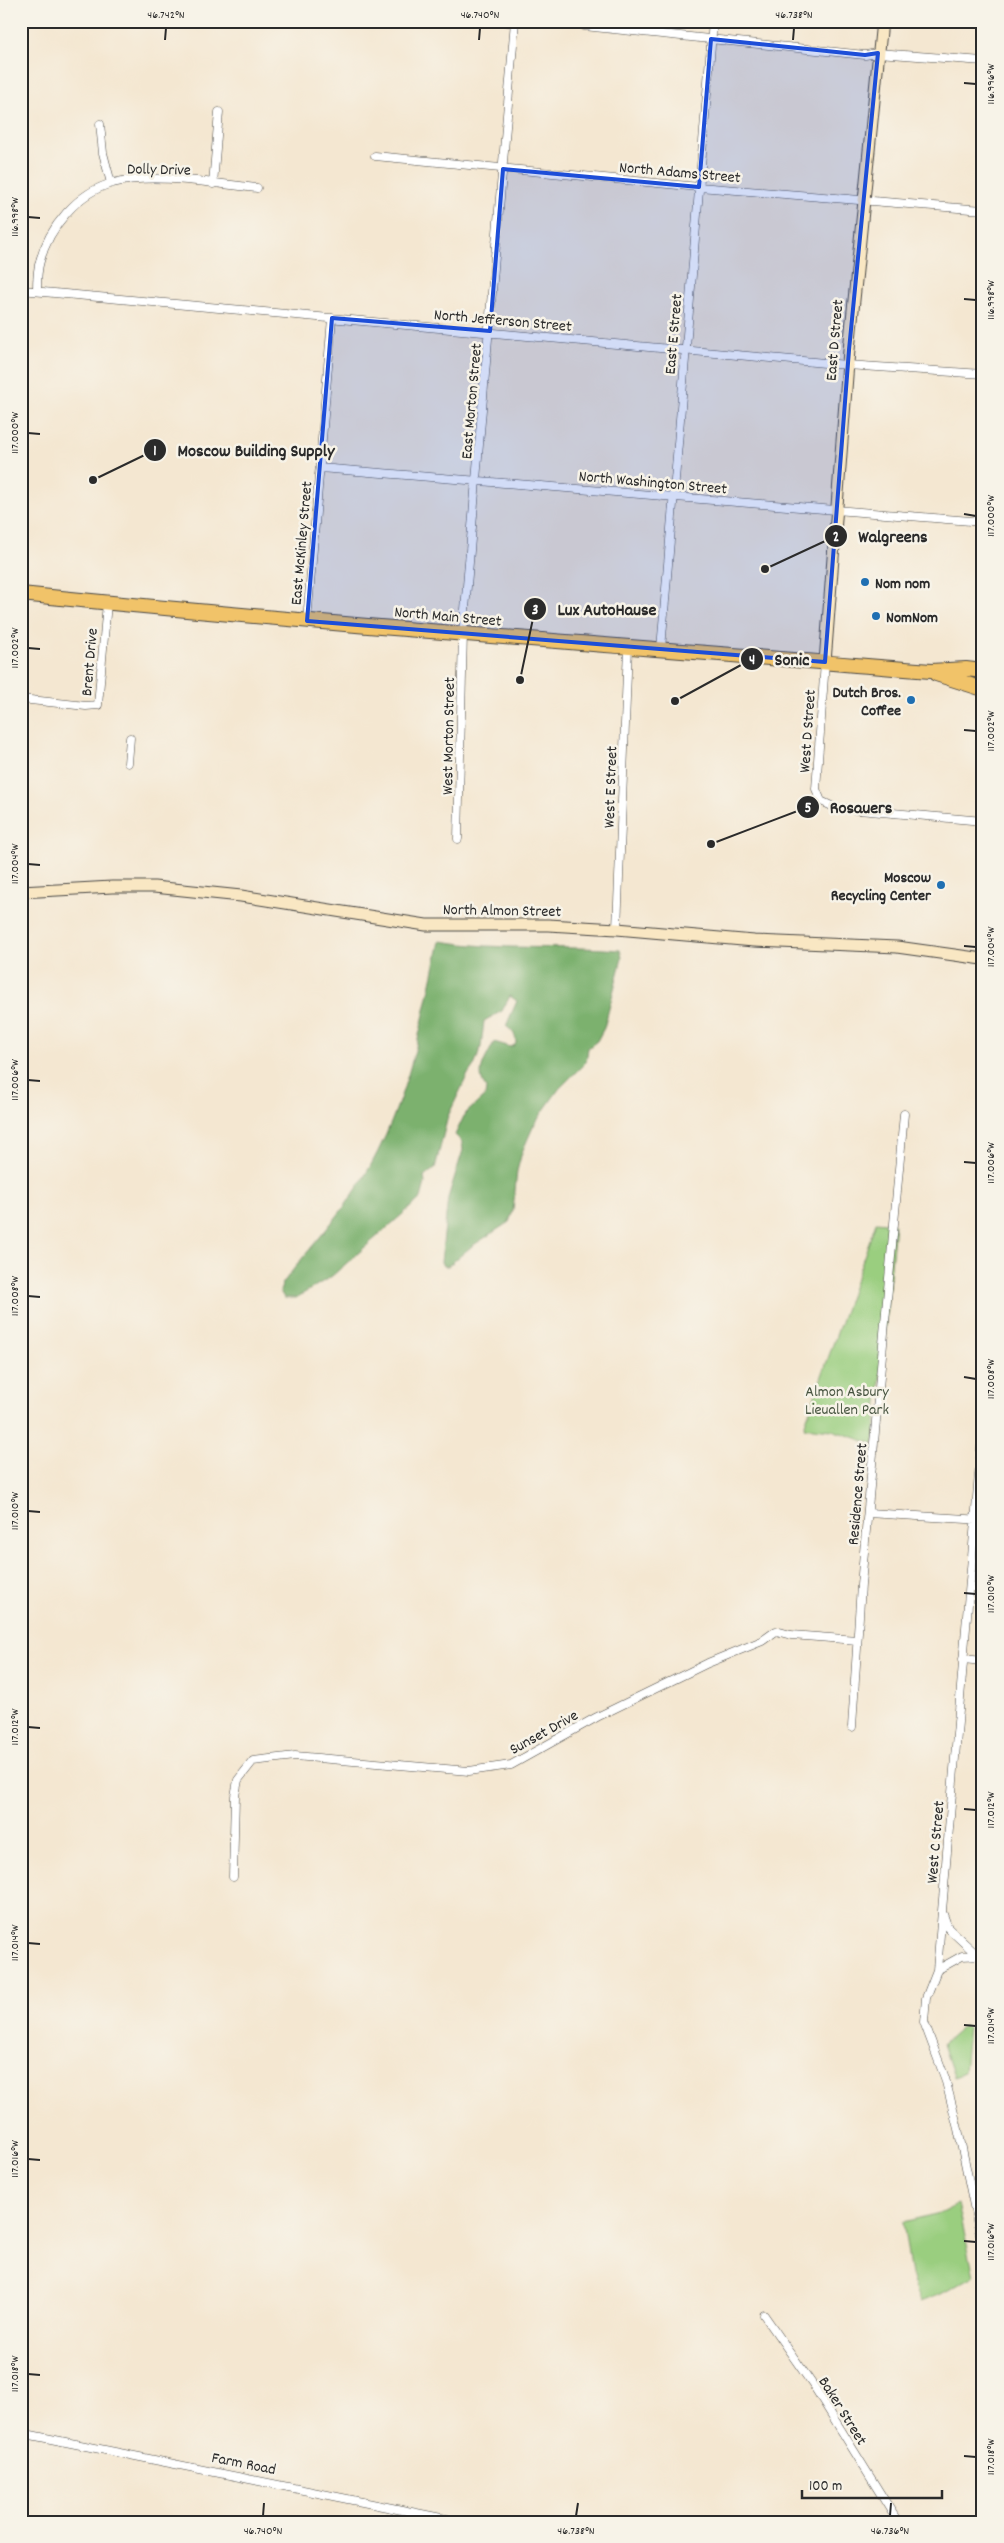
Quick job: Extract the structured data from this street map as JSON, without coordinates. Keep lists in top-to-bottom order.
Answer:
{
  "streets": {
    "highway": ["North Main Street"],
    "street": [
      "Dolly Drive",
      "North Adams Street",
      "North Jefferson Street",
      "East E Street",
      "East D Street",
      "East Morton Street",
      "North Washington Street",
      "East McKinley Street",
      "Brent Drive",
      "West D Street",
      "West Morton Street",
      "West E Street",
      "North Almon Street",
      "Residence Street",
      "Sunset Drive",
      "West C Street",
      "Baker Street",
      "Farm Road"
    ]
  },
  "crossings": [
    ["Dolly Drive", "North Jefferson Street"],
    ["North Adams Street", "East E Street"],
    ["North Adams Street", "East D Street"],
    ["North Adams Street", "East Morton Street"],
    ["North Jefferson Street", "East E Street"],
    ["North Jefferson Street", "East D Street"],
    ["North Jefferson Street", "East Morton Street"],
    ["North Jefferson Street", "East McKinley Street"],
    ["East E Street", "North Washington Street"],
    ["East E Street", "North Main Street"],
    ["East D Street", "North Washington Street"],
    ["East D Street", "North Main Street"],
    ["East D Street", "West D Street"],
    ["East Morton Street", "North Washington Street"],
    ["East Morton Street", "North Main Street"],
    ["East Morton Street", "West Morton Street"],
    ["North Washington Street", "East McKinley Street"],
    ["East McKinley Street", "North Main Street"],
    ["North Main Street", "Brent Drive"],
    ["North Main Street", "West D Street"],
    ["North Main Street", "West Morton Street"],
    ["North Main Street", "West E Street"],
    ["West E Street", "North Almon Street"],
    ["Residence Street", "Sunset Drive"]
  ],
  "parks": ["Almon Asbury Lieuallen Park"],
  "places": [
    "Moscow Building Supply",
    "Walgreens",
    "Nom nom",
    "NomNom",
    "Lux AutoHause",
    "Dutch Bros. Coffee",
    "Sonic",
    "Rosauers",
    "Moscow Recycling Center"
  ],
  "scale_bar": "100 m",
  "coordinates": [
    "46.742°N",
    "46.740°N",
    "46.738°N",
    "116.996°W",
    "116.998°W",
    "117.000°W",
    "117.002°W",
    "117.004°W",
    "117.006°W",
    "117.008°W",
    "117.010°W",
    "117.012°W",
    "117.014°W",
    "117.016°W",
    "117.018°W",
    "46.736°N"
  ]
}
